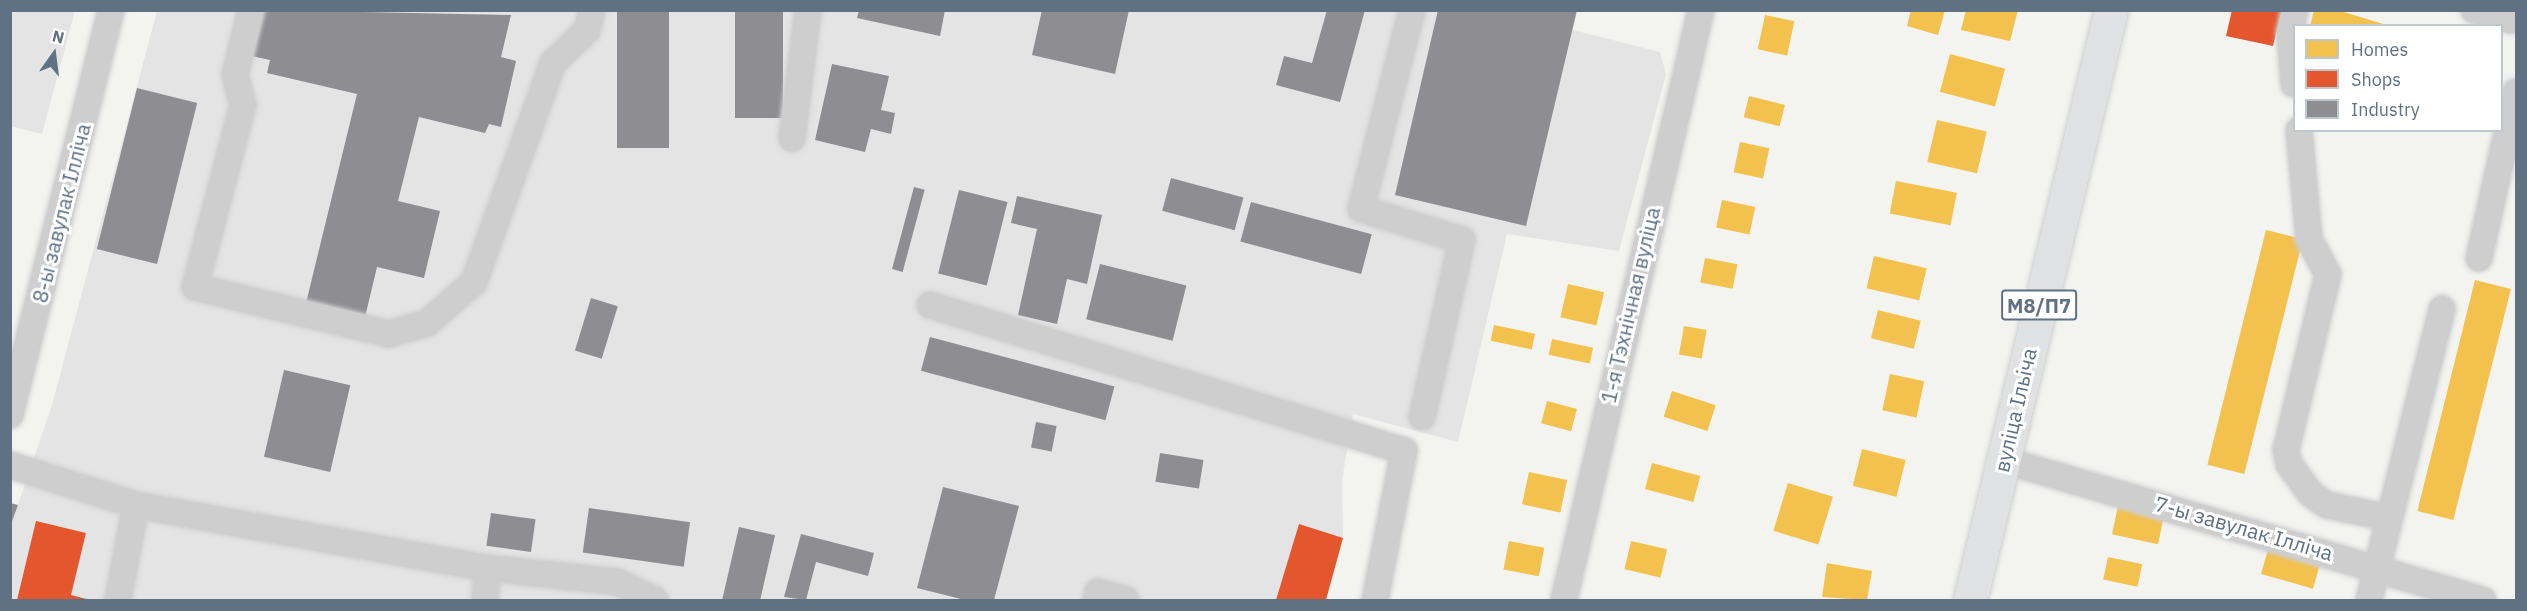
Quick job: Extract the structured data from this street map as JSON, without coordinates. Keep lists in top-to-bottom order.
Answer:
{
  "streets": {
    "main road": ["М8/П7", "вуліца Ільіча"],
    "street": ["8-ы завулак Ілліча", "1-я Тэхнічная вуліца", "7-ы завулак Ілліча"]
  },
  "crossings": [
    ["вуліца Ільіча", "7-ы завулак Ілліча"]
  ],
  "legend": ["Homes", "Shops", "Industry"],
  "north": "top"
}
